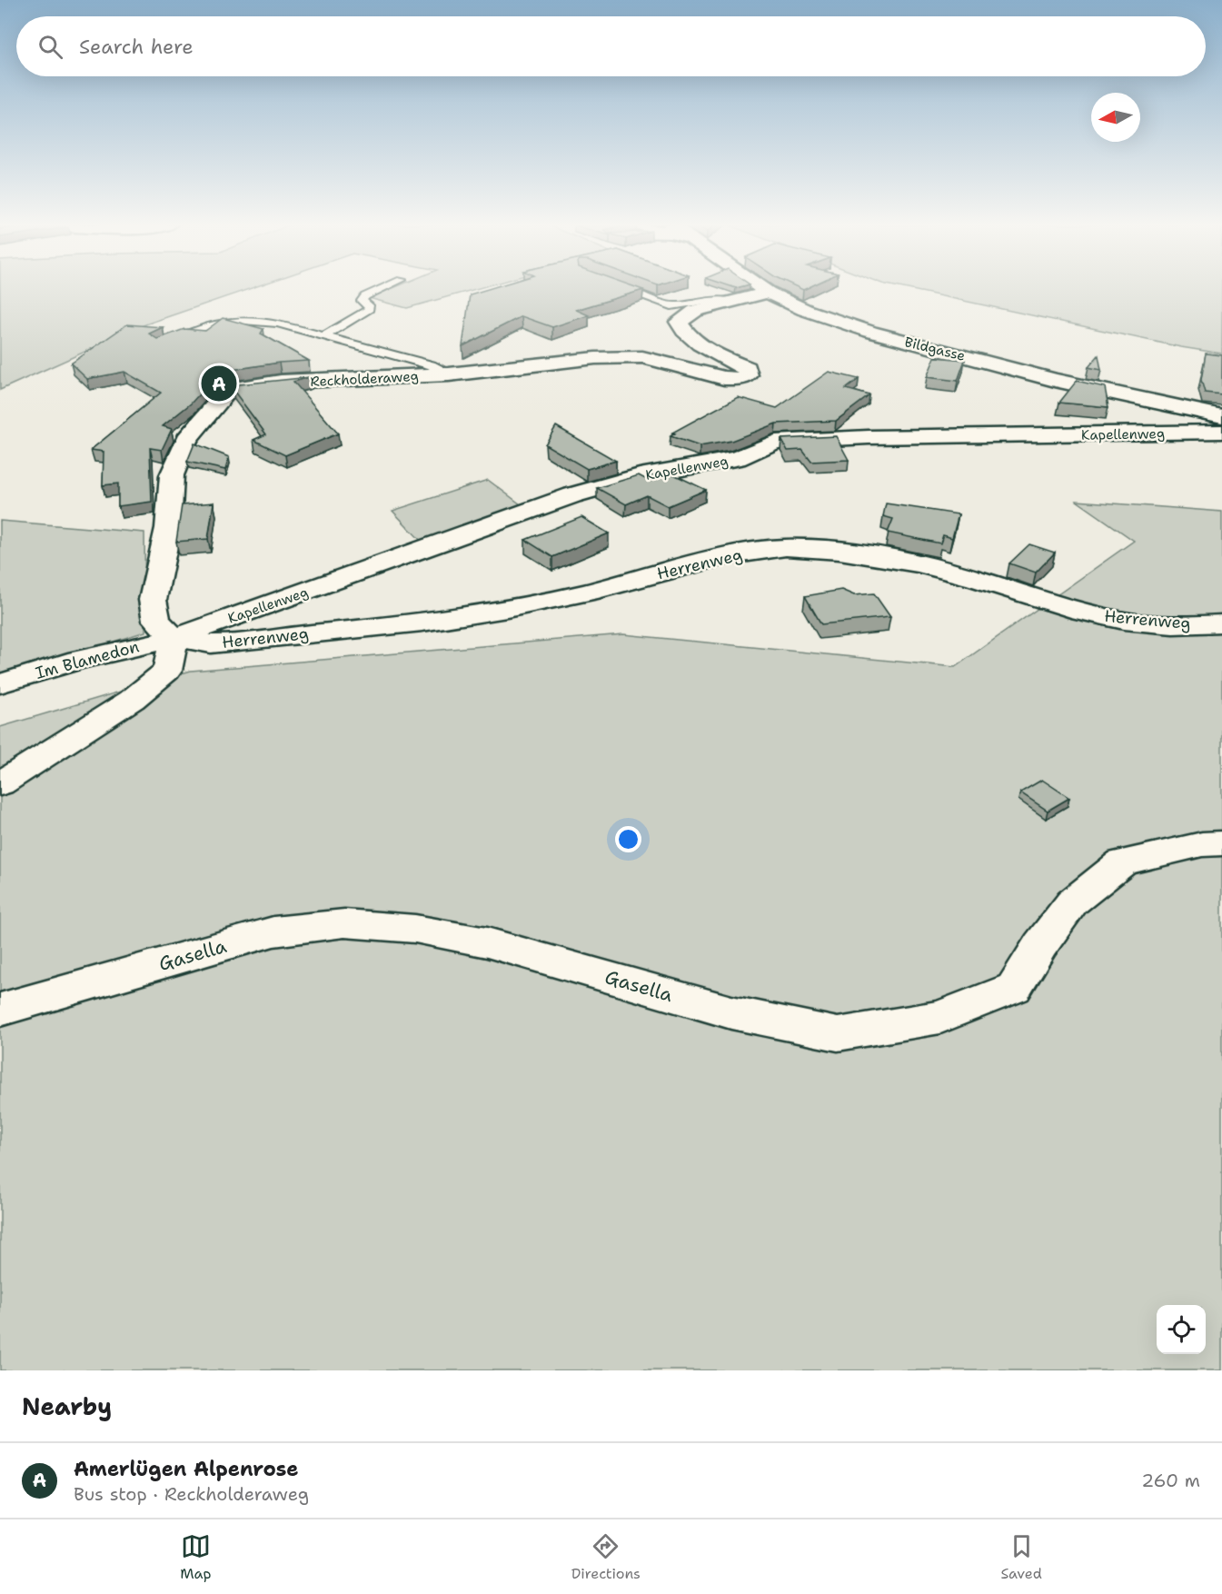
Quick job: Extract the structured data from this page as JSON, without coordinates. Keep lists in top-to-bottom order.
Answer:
{
  "streets": {
    "street": [
      "Bildgasse",
      "Reckholderaweg",
      "Kapellenweg",
      "Herrenweg",
      "Im Blamedon",
      "Gasella"
    ]
  },
  "crossings": [
    ["Bildgasse", "Reckholderaweg"],
    ["Reckholderaweg", "Kapellenweg"],
    ["Reckholderaweg", "Herrenweg"],
    ["Reckholderaweg", "Im Blamedon"],
    ["Kapellenweg", "Herrenweg"],
    ["Kapellenweg", "Im Blamedon"],
    ["Herrenweg", "Im Blamedon"]
  ],
  "north": "left",
  "page": {
    "search": "Search here",
    "pins": "A",
    "heading": "Nearby",
    "list": [
      {
        "mark": "A",
        "name": "Amerlügen Alpenrose",
        "note": "Bus stop · Reckholderaweg",
        "value": "260 m"
      }
    ],
    "nav": ["Map", "Directions", "Saved"]
  }
}
